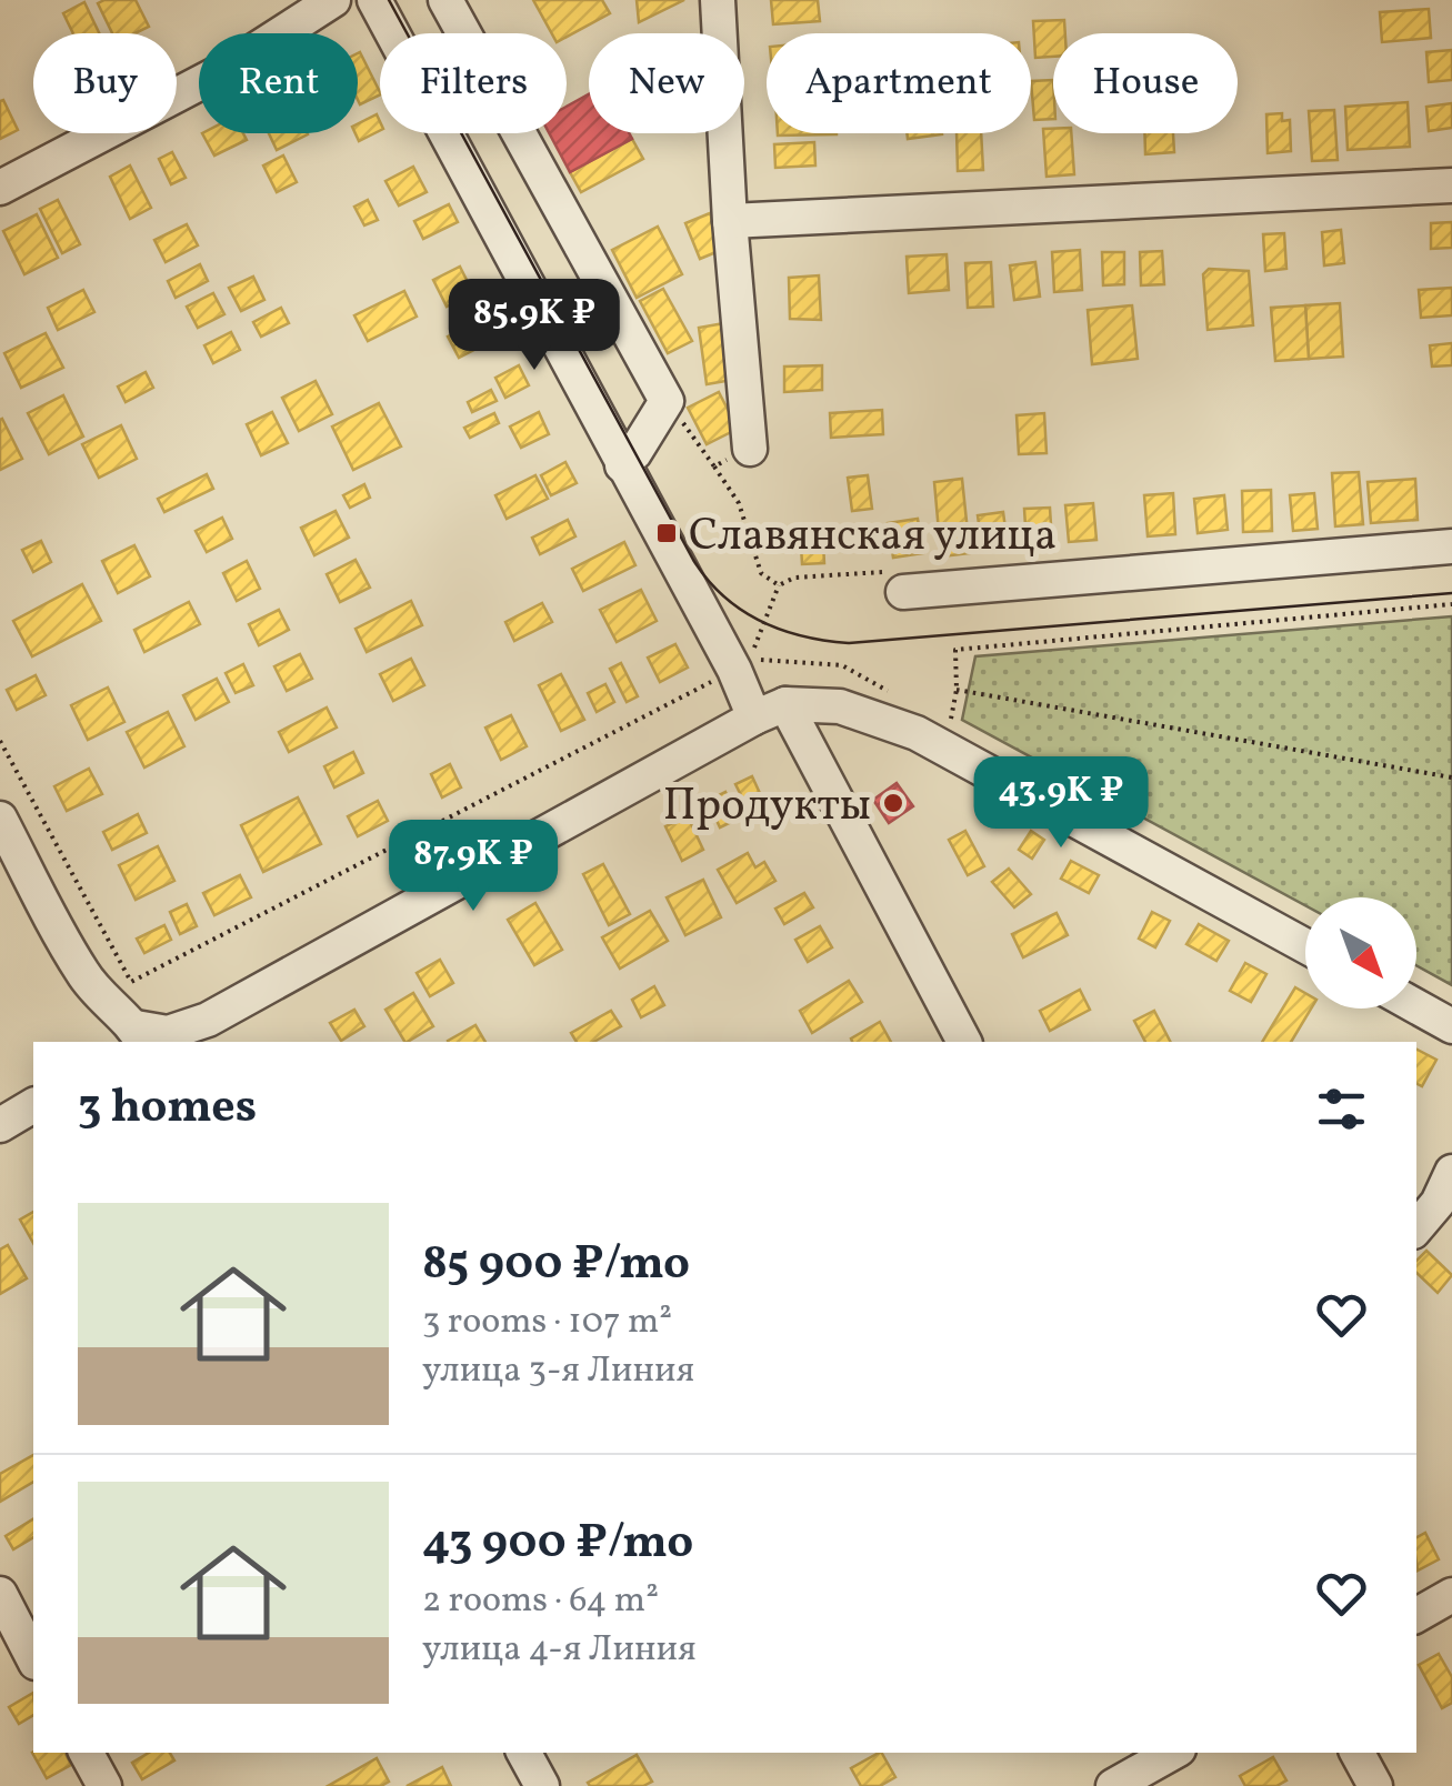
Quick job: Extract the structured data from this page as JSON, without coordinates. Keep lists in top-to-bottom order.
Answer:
{
  "places": {
    "transit": ["Славянская улица"],
    "other": ["Продукты"]
  },
  "north": "bottom right",
  "page": {
    "chip": [
      "Buy",
      "Rent",
      "Filters",
      "New",
      "Apartment",
      "House"
    ],
    "price": ["85.9K ₽", "43.9K ₽", "87.9K ₽"],
    "heading": "3 homes",
    "list": [
      {
        "name": "85 900 ₽/mo",
        "note": "3 rooms · 107 m² · улица 3-я Линия"
      },
      {
        "name": "43 900 ₽/mo",
        "note": "2 rooms · 64 m² · улица 4-я Линия"
      }
    ]
  }
}
